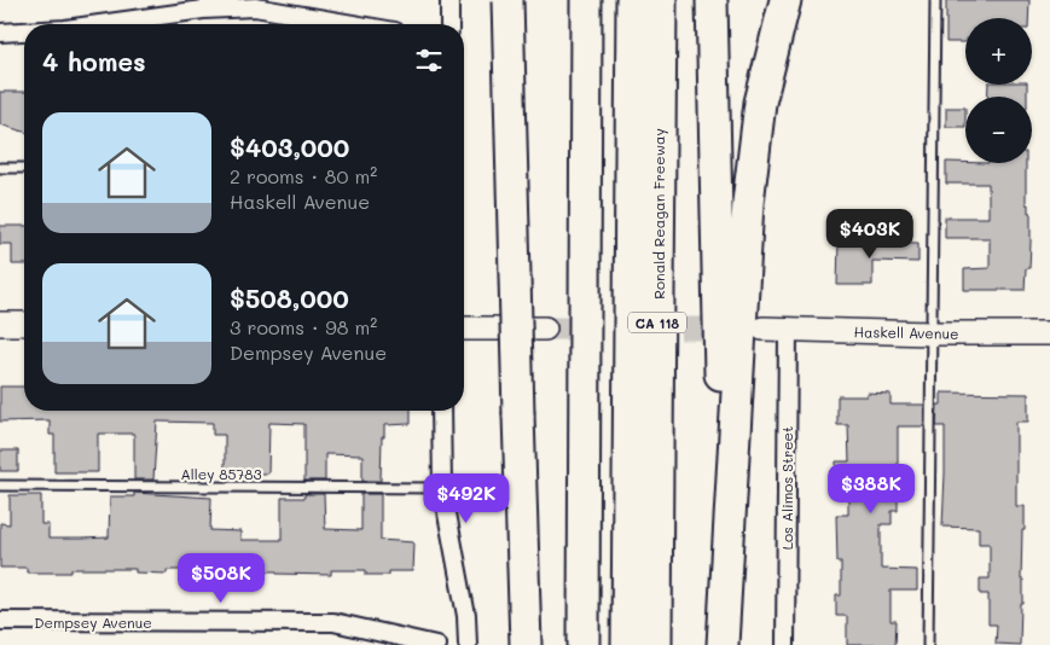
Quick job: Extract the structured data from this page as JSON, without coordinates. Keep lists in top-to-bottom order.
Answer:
{
  "streets": {
    "highway": ["Ronald Reagan Freeway", "CA 118"],
    "main road": ["Haskell Avenue"],
    "street": ["Los Alimos Street", "Dempsey Avenue"],
    "lane": ["Alley 85783"]
  },
  "crossings": [
    ["Haskell Avenue", "Los Alimos Street"]
  ],
  "page": {
    "map_buttons": ["+", "−"],
    "heading": "4 homes",
    "list": [
      {
        "name": "$403,000",
        "note": "2 rooms · 80 m² · Haskell Avenue"
      },
      {
        "name": "$508,000",
        "note": "3 rooms · 98 m² · Dempsey Avenue"
      }
    ],
    "price": [
      "$403K",
      "$388K",
      "$492K",
      "$508K"
    ]
  }
}
